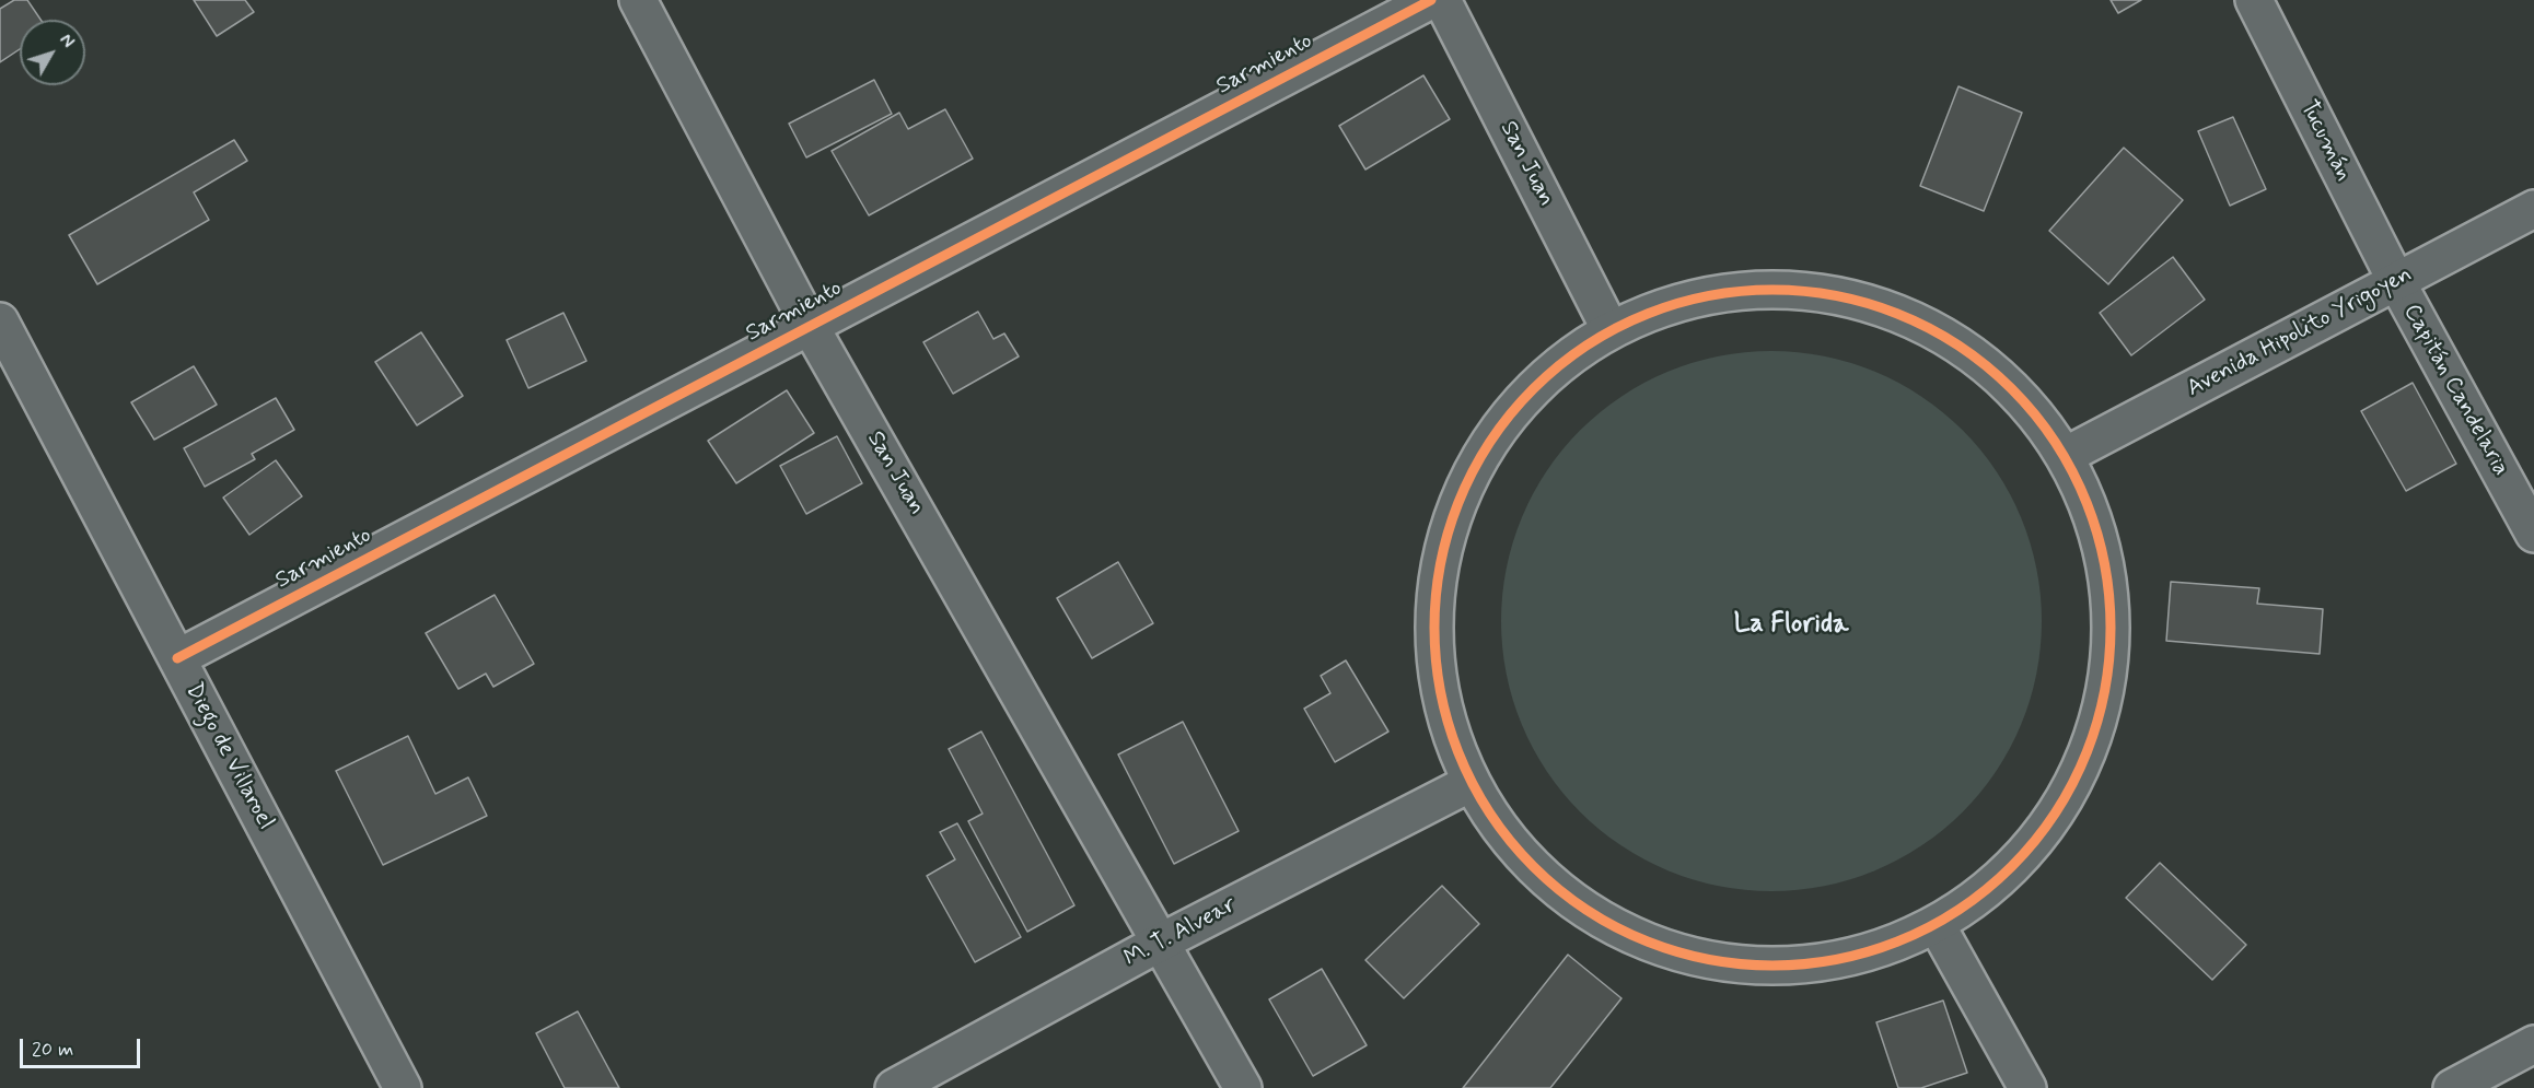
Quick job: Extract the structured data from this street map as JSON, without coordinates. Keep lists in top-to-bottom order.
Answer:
{
  "streets": {
    "street": [
      "Sarmiento",
      "Tucumán",
      "San Juan",
      "Avenida Hipolito Yrigoyen",
      "Capitán Candelaria",
      "Diego de Villaroel",
      "M. T. Alvear"
    ]
  },
  "crossings": [
    ["Sarmiento", "San Juan"],
    ["Sarmiento", "Diego de Villaroel"],
    ["Tucumán", "Avenida Hipolito Yrigoyen"],
    ["Tucumán", "Capitán Candelaria"],
    ["San Juan", "M. T. Alvear"],
    ["Avenida Hipolito Yrigoyen", "Capitán Candelaria"]
  ],
  "districts": ["La Florida"],
  "scale_bar": "20 m",
  "north": "top right"
}
